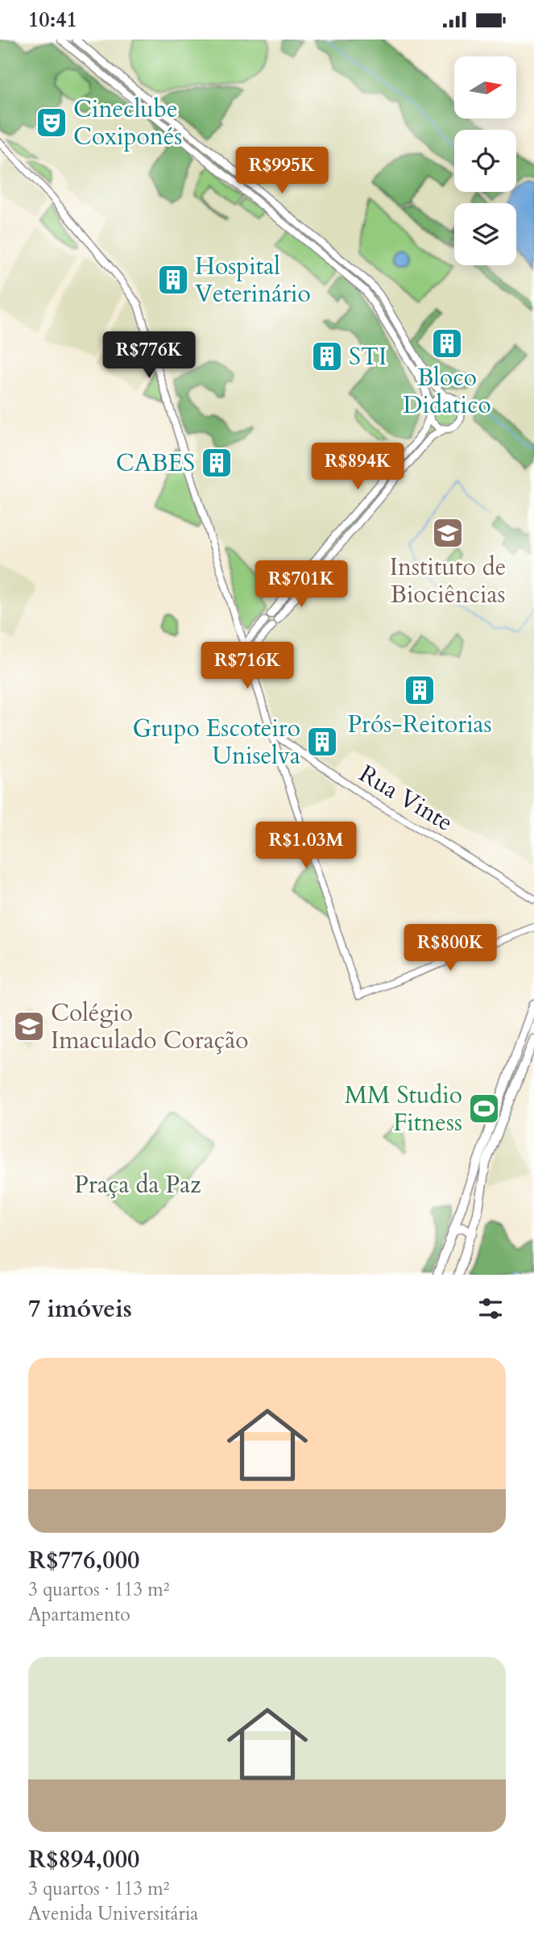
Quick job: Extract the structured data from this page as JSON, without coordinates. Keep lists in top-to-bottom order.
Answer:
{
  "streets": {
    "street": ["Rua Vinte"]
  },
  "parks": ["Praça da Paz"],
  "places": {
    "theatre": ["Cineclube Coxiponés"],
    "building": [
      "Hospital Veterinário",
      "Bloco Didatico",
      "STI",
      "CABES",
      "Prós-Reitorias",
      "Grupo Escoteiro Uniselva"
    ],
    "school or university": ["Instituto de Biociências", "Colégio Imaculado Coração"],
    "sports": ["MM Studio Fitness"]
  },
  "north": "right",
  "page": {
    "status": "10:41",
    "price": [
      "R$995K",
      "R$776K",
      "R$894K",
      "R$701K",
      "R$716K",
      "R$1.03M",
      "R$800K"
    ],
    "heading": "7 imóveis",
    "list": [
      {
        "name": "R$776,000",
        "note": "3 quartos · 113 m² · Apartamento"
      },
      {
        "name": "R$894,000",
        "note": "3 quartos · 113 m² · Avenida Universitária"
      }
    ]
  }
}
